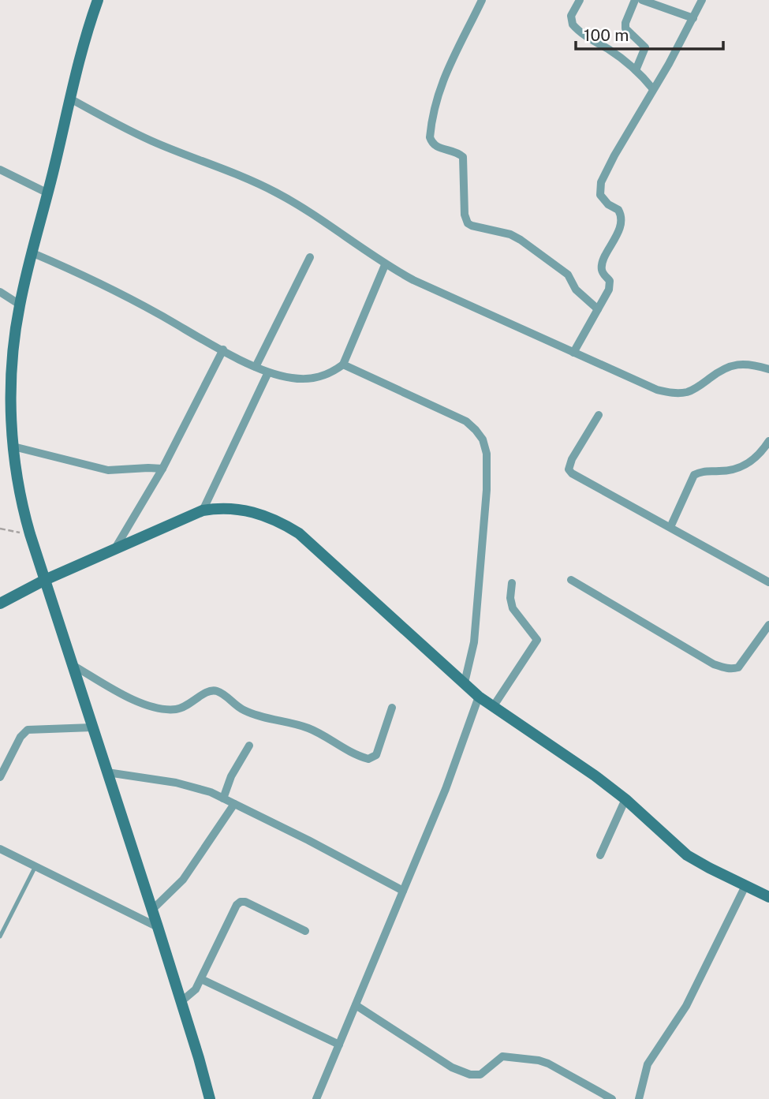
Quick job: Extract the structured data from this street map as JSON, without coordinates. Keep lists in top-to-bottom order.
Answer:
{
  "scale_bar": "100 m"
}
